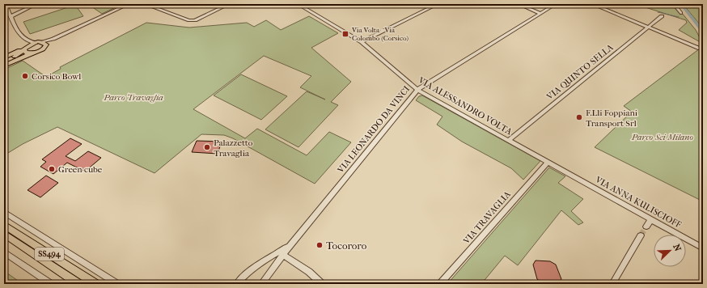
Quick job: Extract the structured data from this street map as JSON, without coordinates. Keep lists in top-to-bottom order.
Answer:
{
  "streets": {
    "main road": ["SS494"],
    "street": [
      "VIA QUINTO SELLA",
      "VIA ALESSANDRO VOLTA",
      "VIA LEONARDO DA VINCI",
      "VIA ANNA KULISCIOFF",
      "VIA TRAVAGLIA"
    ]
  },
  "crossings": [
    ["VIA QUINTO SELLA", "VIA ALESSANDRO VOLTA"],
    ["VIA ALESSANDRO VOLTA", "VIA LEONARDO DA VINCI"],
    ["VIA ALESSANDRO VOLTA", "VIA ANNA KULISCIOFF"],
    ["VIA ALESSANDRO VOLTA", "VIA TRAVAGLIA"]
  ],
  "parks": ["Parco Travaglia", "Parco Sei Milano"],
  "places": {
    "transit": ["Via Volta - Via Colombo (Corsico)"],
    "other": [
      "Corsico Bowl",
      "F.Lli Foppiani Transport Srl",
      "Palazzetto Travaglia",
      "Green cube",
      "Tocororo"
    ]
  },
  "north": "top right"
}
